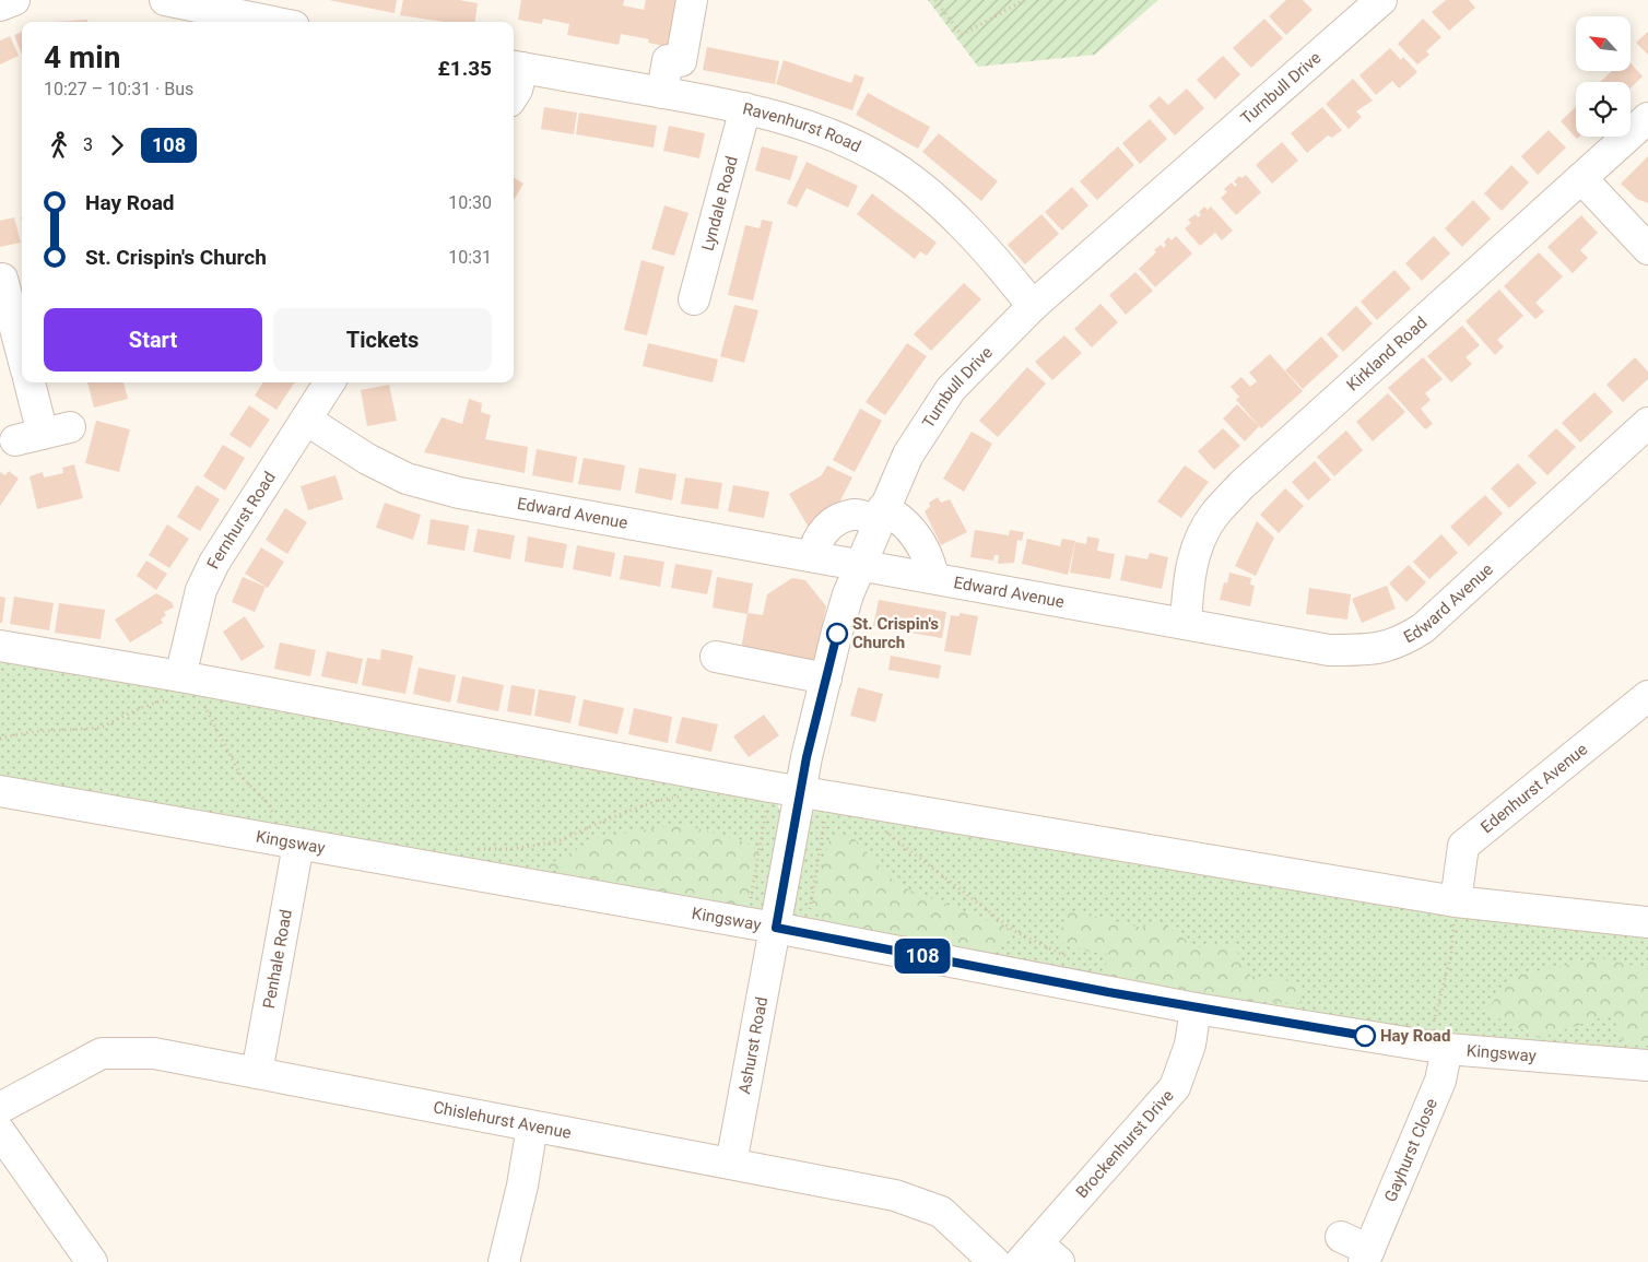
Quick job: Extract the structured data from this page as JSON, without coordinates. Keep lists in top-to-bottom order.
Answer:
{
  "streets": {
    "street": [
      "Turnbull Drive",
      "Ravenhurst Road",
      "Lyndale Road",
      "Kirkland Road",
      "Edward Avenue",
      "Fernhurst Road",
      "Edenhurst Avenue",
      "Kingsway",
      "Penhale Road",
      "Ashurst Road",
      "Chislehurst Avenue",
      "Brockenhurst Drive",
      "Gayhurst Close"
    ]
  },
  "crossings": [
    ["Turnbull Drive", "Ravenhurst Road"],
    ["Turnbull Drive", "Edward Avenue"],
    ["Turnbull Drive", "Kingsway"],
    ["Turnbull Drive", "Ashurst Road"],
    ["Ravenhurst Road", "Lyndale Road"],
    ["Kirkland Road", "Edward Avenue"],
    ["Edward Avenue", "Fernhurst Road"],
    ["Kingsway", "Penhale Road"],
    ["Kingsway", "Ashurst Road"],
    ["Kingsway", "Brockenhurst Drive"],
    ["Kingsway", "Gayhurst Close"],
    ["Penhale Road", "Chislehurst Avenue"],
    ["Ashurst Road", "Chislehurst Avenue"]
  ],
  "places": ["St. Crispin's Church", "Hay Road"],
  "lines": ["bus line 108"],
  "north": "top left",
  "page": {
    "on_map": "108",
    "heading": ["4 min", "10:27 – 10:31 · Bus", "£1.35"],
    "legs": ["3", "108"],
    "list": [
      {
        "name": "Hay Road",
        "value": "10:30"
      },
      {
        "name": "St. Crispin's Church",
        "value": "10:31"
      }
    ],
    "buttons": ["Start", "Tickets"]
  }
}
